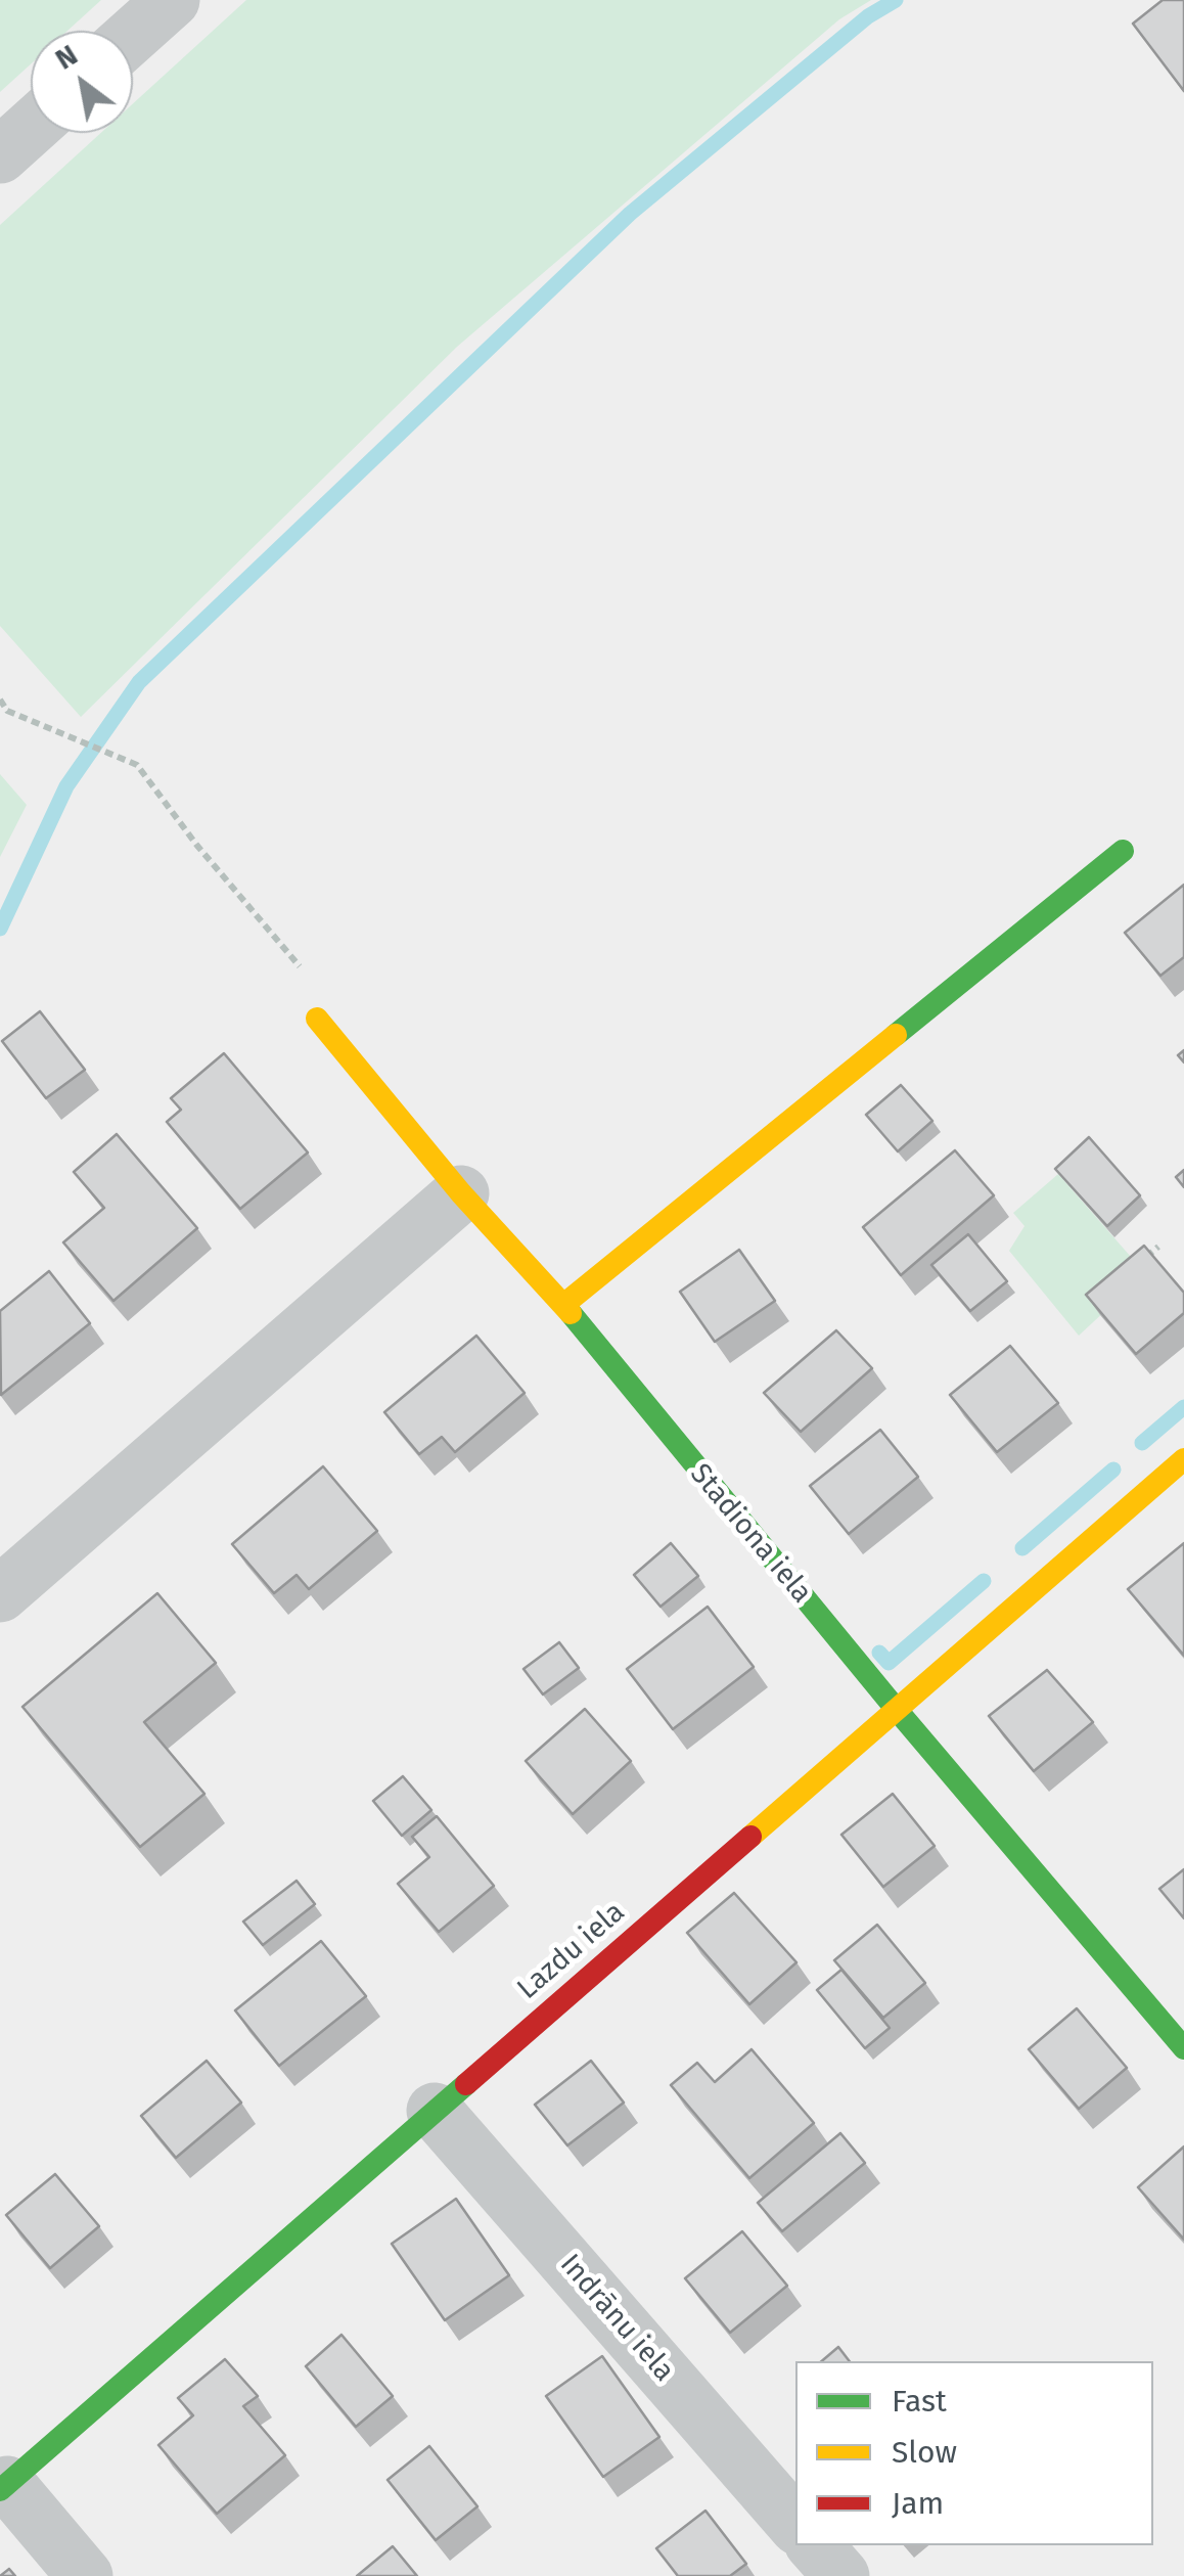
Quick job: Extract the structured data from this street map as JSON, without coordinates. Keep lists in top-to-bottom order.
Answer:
{
  "streets": {
    "street": ["Stadiona iela", "Lazdu iela", "Indrānu iela"]
  },
  "crossings": [
    ["Stadiona iela", "Lazdu iela"],
    ["Lazdu iela", "Indrānu iela"]
  ],
  "legend": ["Fast", "Slow", "Jam"],
  "north": "top left"
}
